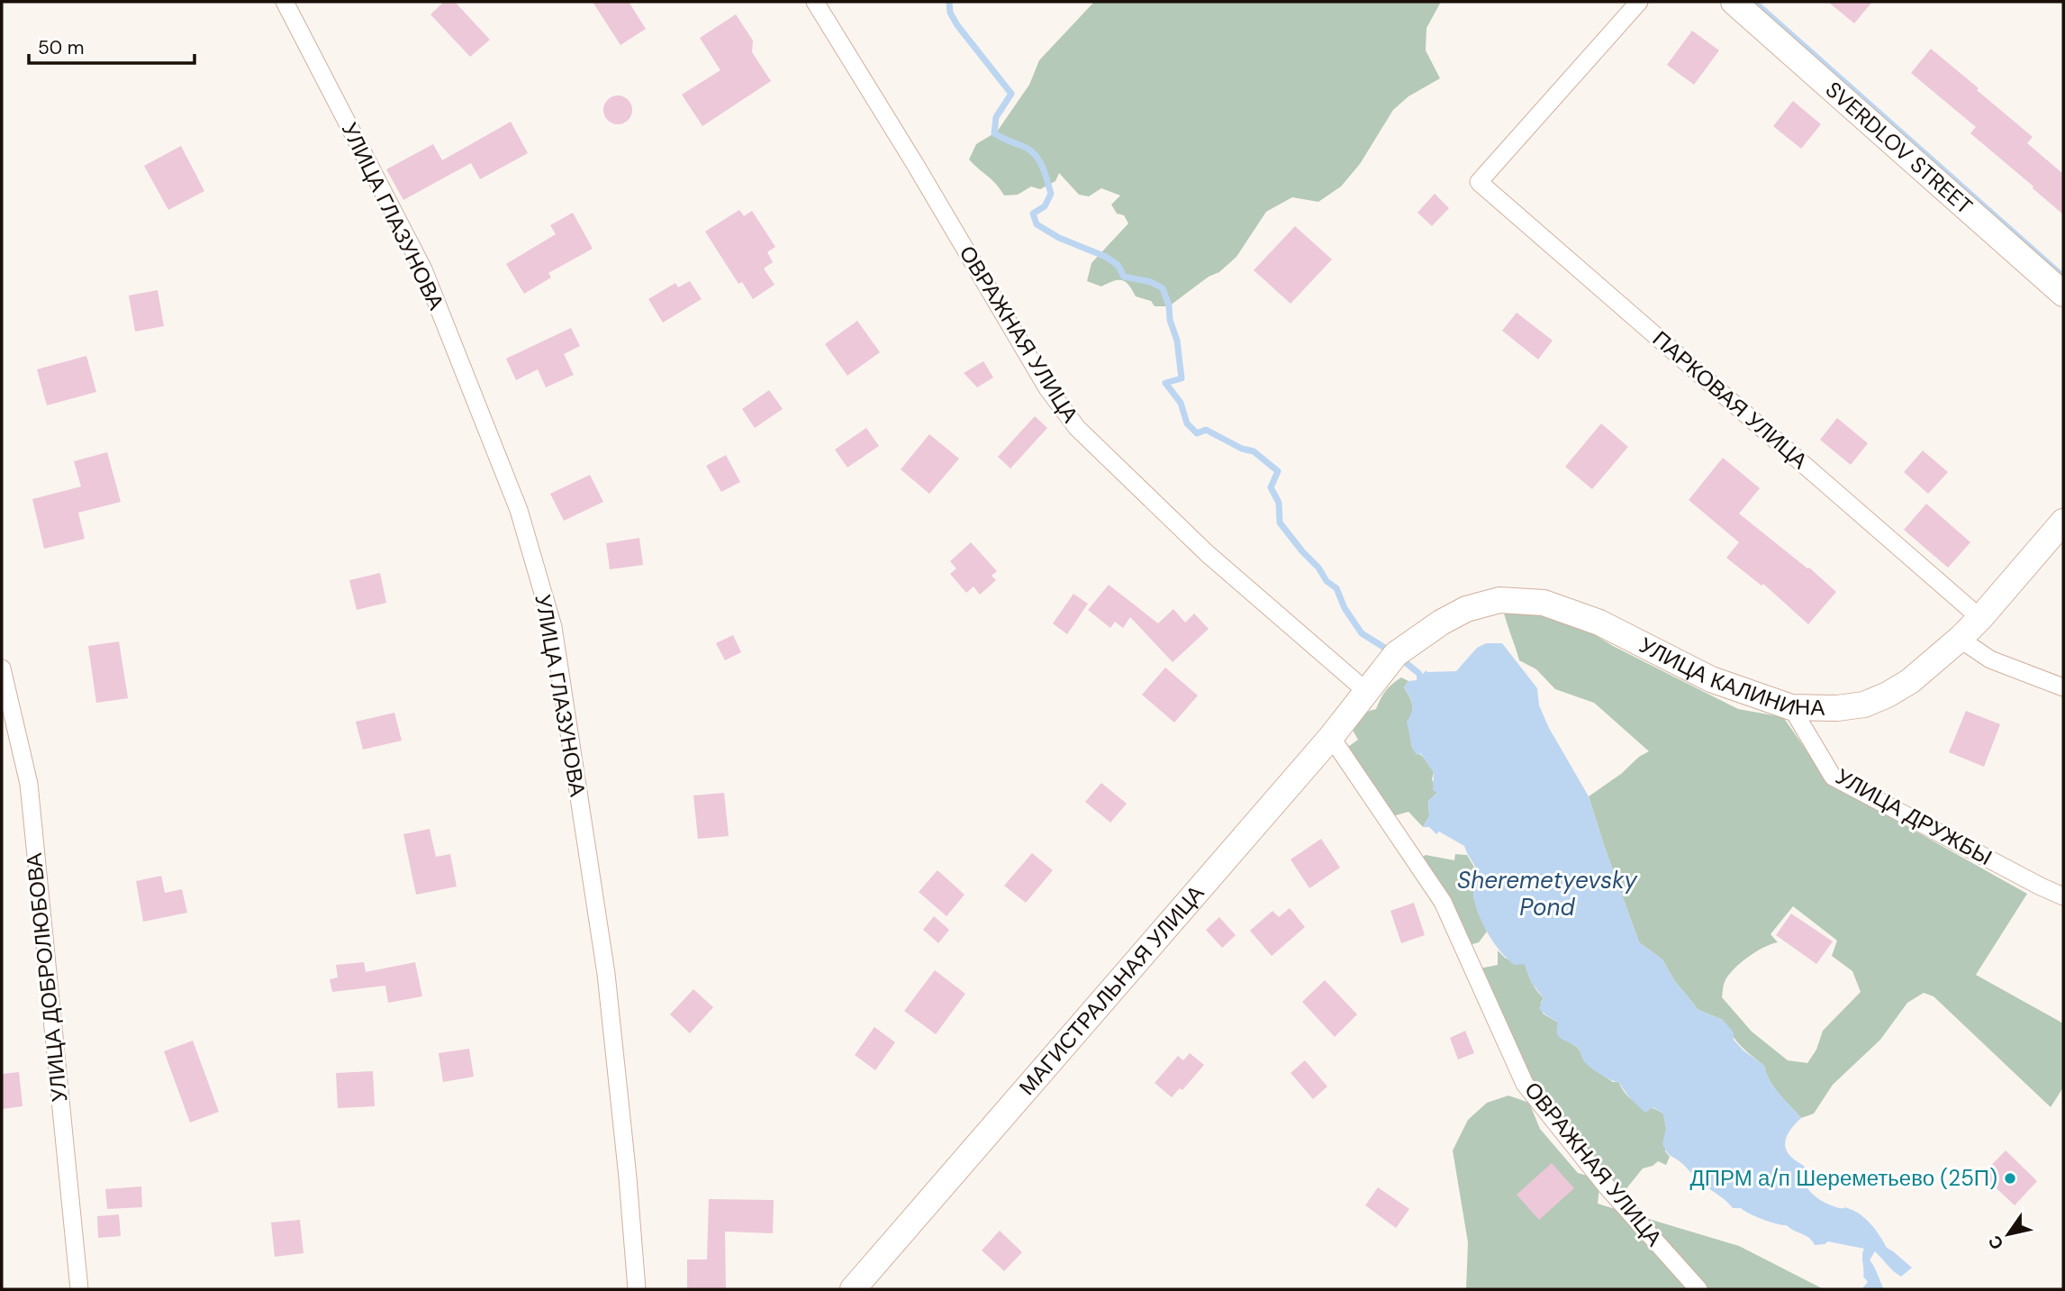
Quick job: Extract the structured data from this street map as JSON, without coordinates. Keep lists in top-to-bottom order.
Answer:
{
  "streets": {
    "street": [
      "SVERDLOV STREET",
      "УЛИЦА ГЛАЗУНОВА",
      "ОВРАЖНАЯ УЛИЦА",
      "ПАРКОВАЯ УЛИЦА",
      "УЛИЦА КАЛИНИНА",
      "УЛИЦА ДРУЖБЫ",
      "УЛИЦА ДОБРОЛЮБОВА",
      "МАГИСТРАЛЬНАЯ УЛИЦА"
    ]
  },
  "crossings": [
    ["ОВРАЖНАЯ УЛИЦА", "УЛИЦА КАЛИНИНА"],
    ["ОВРАЖНАЯ УЛИЦА", "МАГИСТРАЛЬНАЯ УЛИЦА"],
    ["ПАРКОВАЯ УЛИЦА", "УЛИЦА КАЛИНИНА"],
    ["УЛИЦА КАЛИНИНА", "УЛИЦА ДРУЖБЫ"],
    ["УЛИЦА КАЛИНИНА", "МАГИСТРАЛЬНАЯ УЛИЦА"]
  ],
  "water": ["Sheremetyevsky Pond"],
  "places": ["ДПРМ а/п Шереметьево (25П)"],
  "scale_bar": "50 m",
  "north": "bottom left"
}
